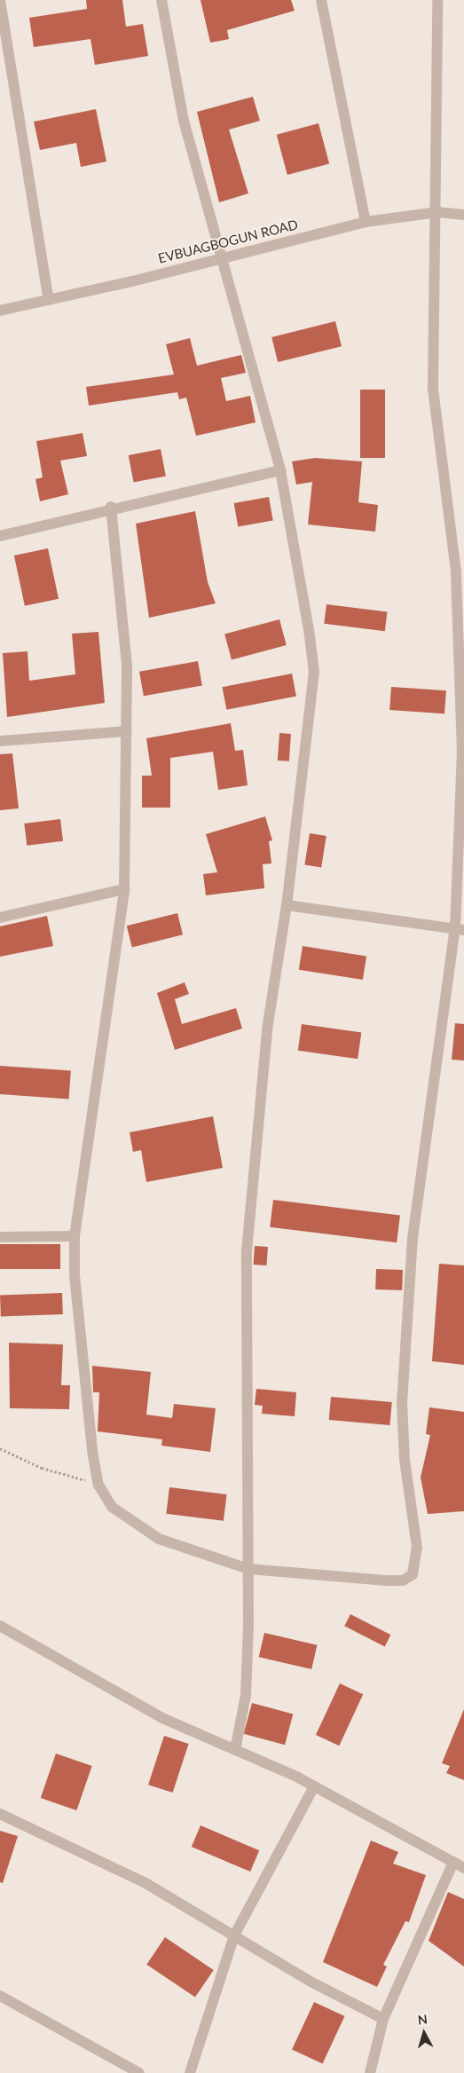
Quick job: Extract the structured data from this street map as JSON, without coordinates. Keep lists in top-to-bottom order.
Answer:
{
  "streets": {
    "street": ["EVBUAGBOGUN ROAD"]
  },
  "north": "top"
}
